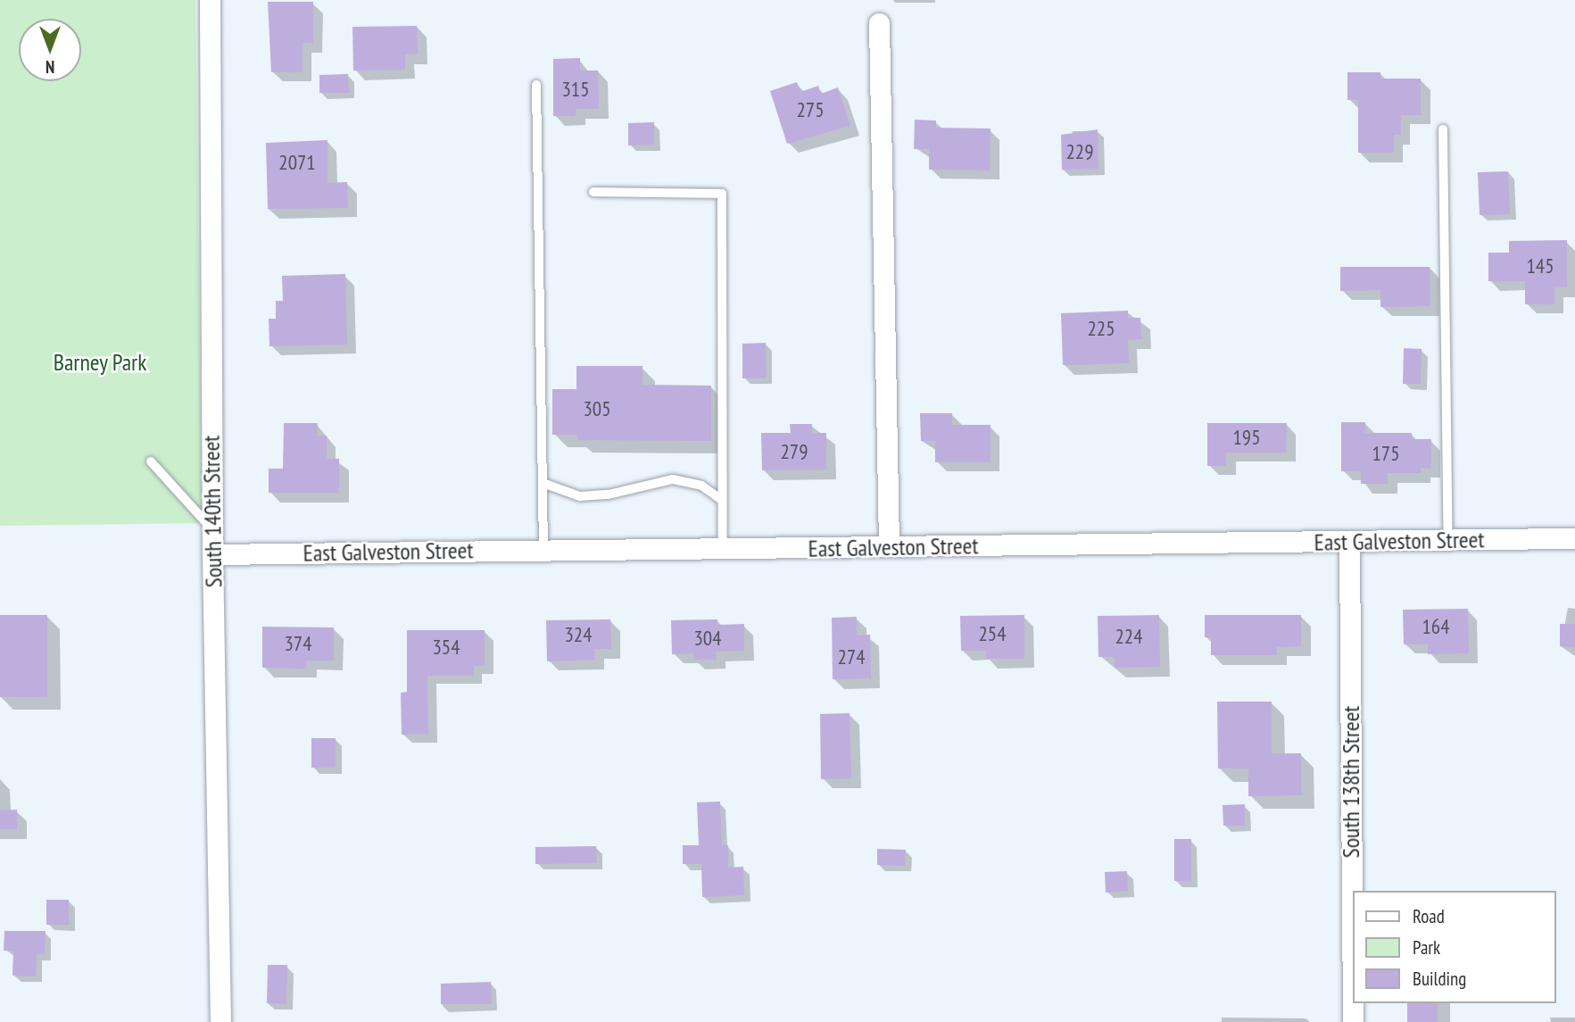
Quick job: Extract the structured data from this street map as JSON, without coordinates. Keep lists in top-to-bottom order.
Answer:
{
  "streets": {
    "street": ["South 140th Street", "East Galveston Street", "South 138th Street"]
  },
  "crossings": [
    ["South 140th Street", "East Galveston Street"],
    ["East Galveston Street", "South 138th Street"]
  ],
  "parks": ["Barney Park"],
  "house_numbers": [
    "315",
    "275",
    "229",
    "2071",
    "145",
    "225",
    "305",
    "195",
    "279",
    "175",
    "164",
    "254",
    "324",
    "224",
    "304",
    "374",
    "354",
    "274"
  ],
  "legend": ["Road", "Park", "Building"],
  "north": "bottom"
}
